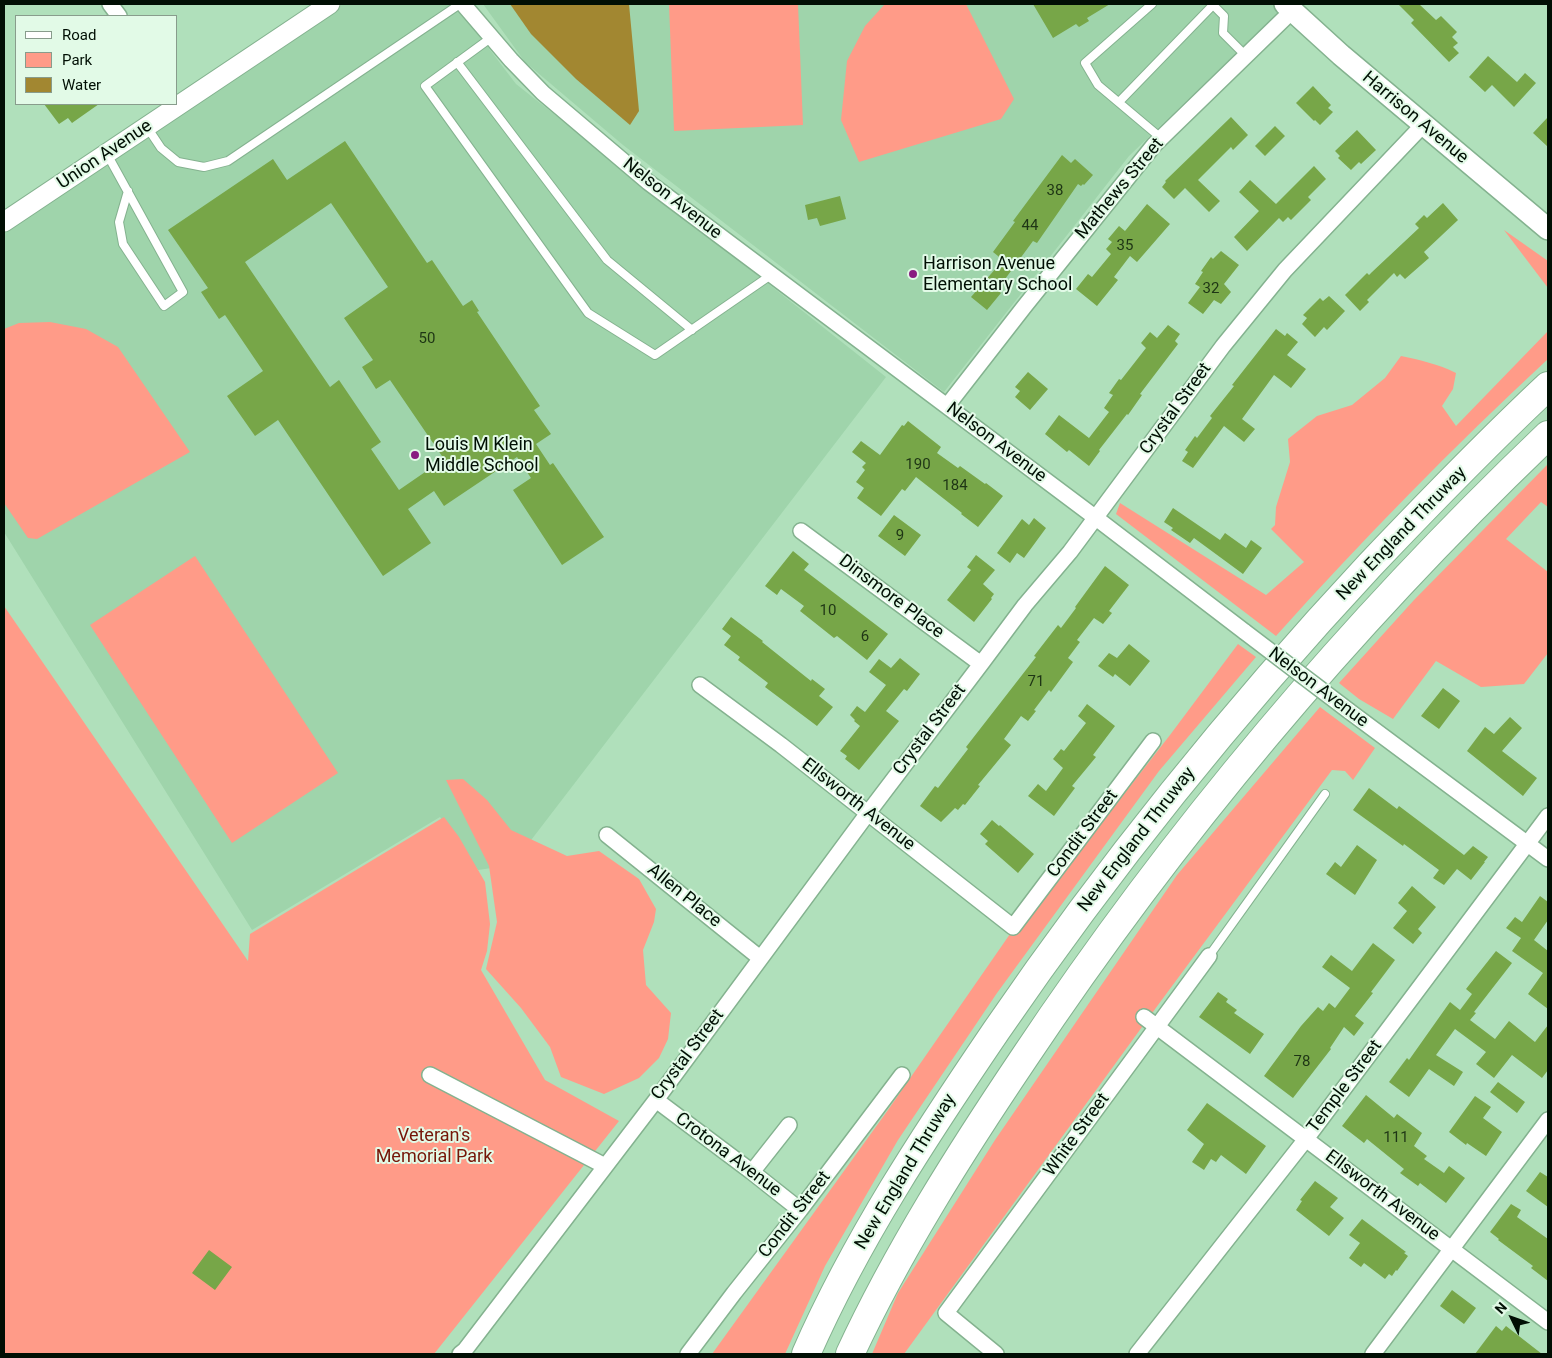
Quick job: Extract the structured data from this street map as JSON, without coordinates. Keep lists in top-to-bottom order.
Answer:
{
  "streets": {
    "highway": ["New England Thruway"],
    "main road": ["Harrison Avenue"],
    "street": [
      "Union Avenue",
      "Mathews Street",
      "Nelson Avenue",
      "Crystal Street",
      "Dinsmore Place",
      "Ellsworth Avenue",
      "Condit Street",
      "Allen Place",
      "Temple Street",
      "White Street",
      "Crotona Avenue"
    ]
  },
  "crossings": [
    ["Harrison Avenue", "Mathews Street"],
    ["Harrison Avenue", "Crystal Street"],
    ["Mathews Street", "Nelson Avenue"],
    ["Nelson Avenue", "Crystal Street"],
    ["Nelson Avenue", "Temple Street"],
    ["Crystal Street", "Dinsmore Place"],
    ["Crystal Street", "Ellsworth Avenue"],
    ["Crystal Street", "Allen Place"],
    ["Crystal Street", "Crotona Avenue"],
    ["Ellsworth Avenue", "Condit Street"],
    ["Ellsworth Avenue", "Temple Street"],
    ["Ellsworth Avenue", "White Street"],
    ["Condit Street", "Crotona Avenue"]
  ],
  "parks": ["Veteran's Memorial Park"],
  "places": ["Harrison Avenue Elementary School", "Louis M Klein Middle School"],
  "house_numbers": [
    "38",
    "44",
    "35",
    "32",
    "50",
    "190",
    "184",
    "9",
    "10",
    "6",
    "71",
    "78",
    "111"
  ],
  "legend": ["Road", "Park", "Water"],
  "north": "top left"
}
